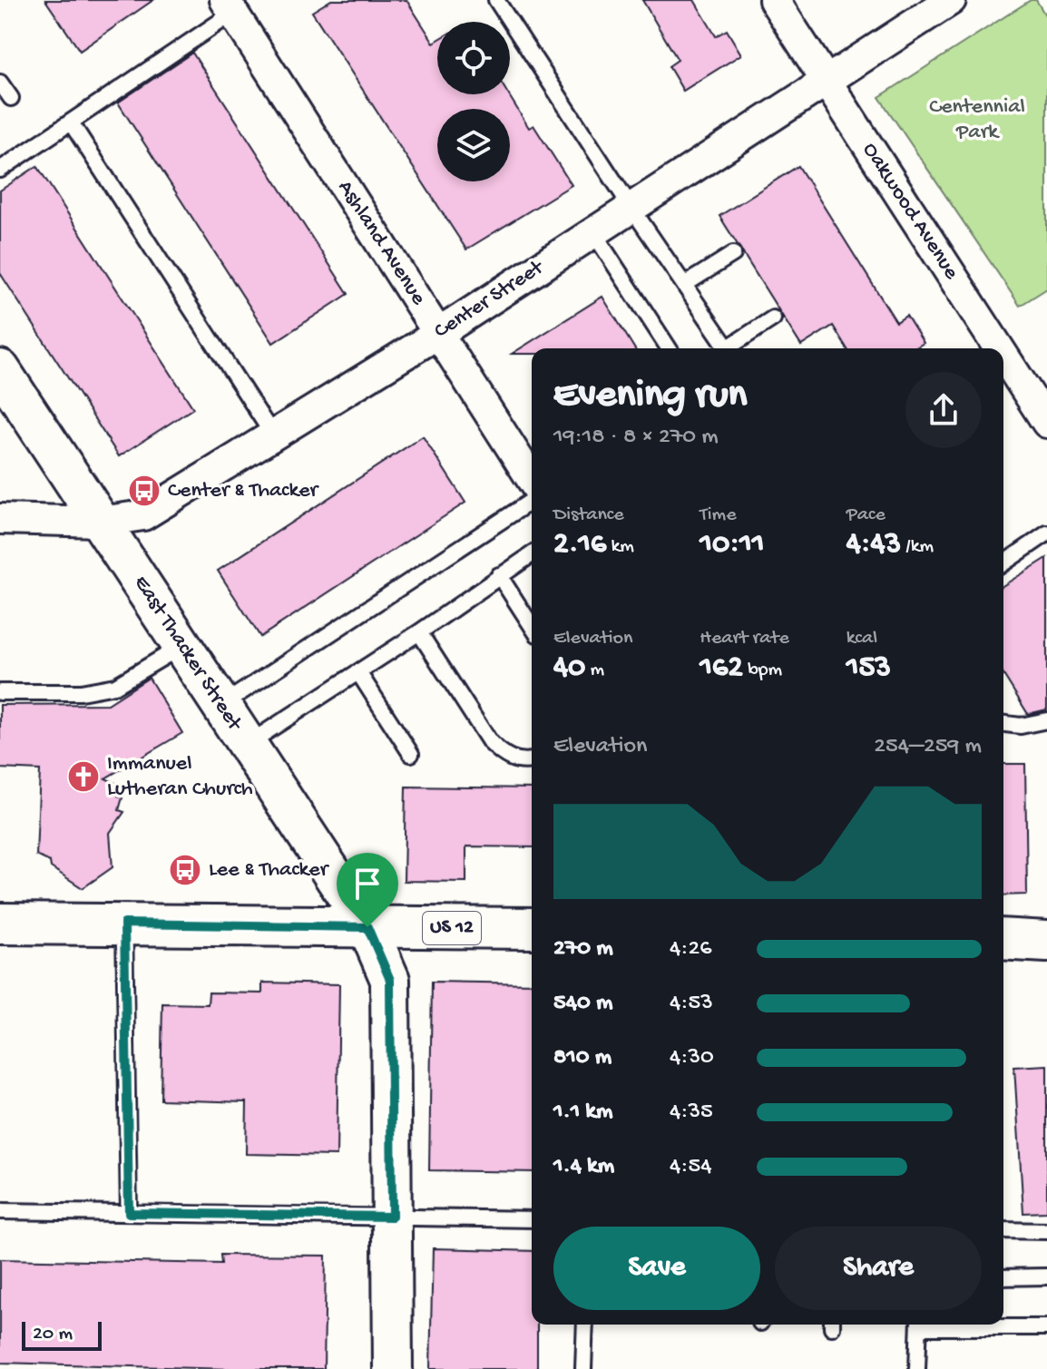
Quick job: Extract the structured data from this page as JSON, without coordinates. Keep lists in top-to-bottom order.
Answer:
{
  "streets": {
    "main road": ["US 12"],
    "street": [
      "Oakwood Avenue",
      "Ashland Avenue",
      "Center Street",
      "East Thacker Street"
    ]
  },
  "crossings": [
    ["Oakwood Avenue", "Center Street"],
    ["Ashland Avenue", "Center Street"],
    ["Center Street", "East Thacker Street"],
    ["East Thacker Street", "US 12"]
  ],
  "parks": ["Centennial Park"],
  "places": {
    "bus stop": ["Center & Thacker", "Lee & Thacker"],
    "church": ["Immanuel Lutheran Church"]
  },
  "scale_bar": "20 m",
  "page": {
    "heading": ["Evening run", "19:18 · 8 × 270 m"],
    "stats": [
      ["Distance", "2.16 km"],
      ["Time", "10:11"],
      ["Pace", "4:43 /km"],
      ["Elevation", "40 m"],
      ["Heart rate", "162 bpm"],
      ["kcal", "153"]
    ],
    "chart": ["Elevation", "254–259 m"],
    "list": [
      {
        "name": "270 m",
        "note": "4:26"
      },
      {
        "name": "540 m",
        "note": "4:53"
      },
      {
        "name": "810 m",
        "note": "4:30"
      },
      {
        "name": "1.1 km",
        "note": "4:35"
      },
      {
        "name": "1.4 km",
        "note": "4:54"
      }
    ],
    "buttons": ["Save", "Share"],
    "scale": "20 m"
  }
}
